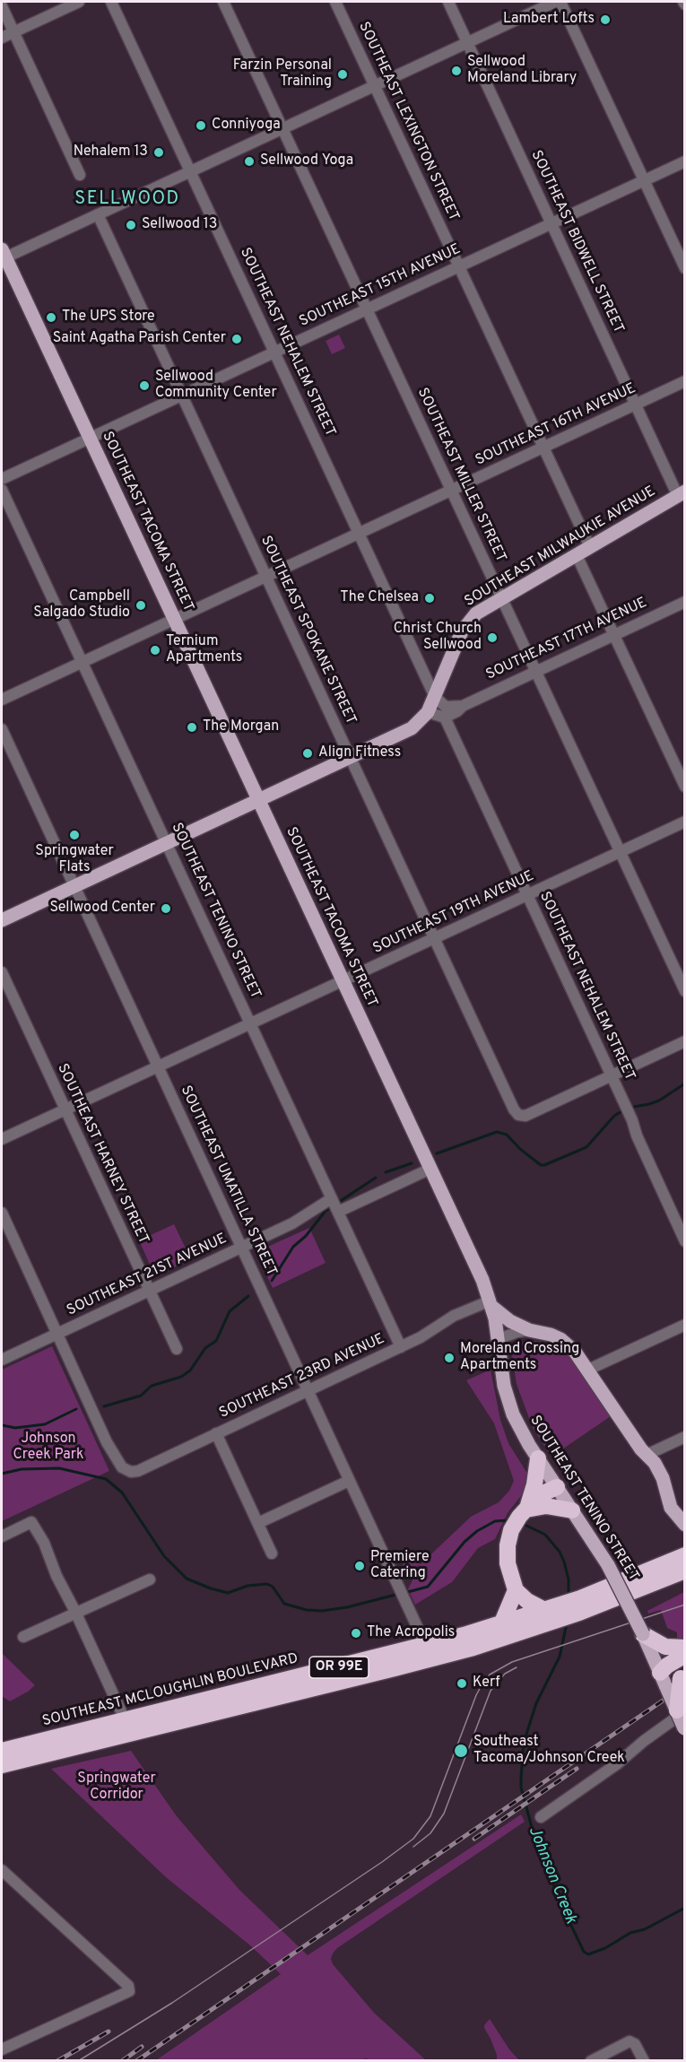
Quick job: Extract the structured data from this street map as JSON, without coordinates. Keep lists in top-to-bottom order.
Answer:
{
  "streets": {
    "highway": ["OR 99E", "SOUTHEAST MCLOUGHLIN BOULEVARD"],
    "main road": ["SOUTHEAST TACOMA STREET", "SOUTHEAST MILWAUKIE AVENUE", "SOUTHEAST TENINO STREET"],
    "street": [
      "SOUTHEAST LEXINGTON STREET",
      "SOUTHEAST BIDWELL STREET",
      "SOUTHEAST 15TH AVENUE",
      "SOUTHEAST NEHALEM STREET",
      "SOUTHEAST 16TH AVENUE",
      "SOUTHEAST MILLER STREET",
      "SOUTHEAST SPOKANE STREET",
      "SOUTHEAST 17TH AVENUE",
      "SOUTHEAST 19TH AVENUE",
      "SOUTHEAST HARNEY STREET",
      "SOUTHEAST UMATILLA STREET",
      "SOUTHEAST 21ST AVENUE",
      "SOUTHEAST 23RD AVENUE"
    ]
  },
  "crossings": [
    ["SOUTHEAST LEXINGTON STREET", "SOUTHEAST 15TH AVENUE"],
    ["SOUTHEAST LEXINGTON STREET", "SOUTHEAST 16TH AVENUE"],
    ["SOUTHEAST LEXINGTON STREET", "SOUTHEAST MILWAUKIE AVENUE"],
    ["SOUTHEAST BIDWELL STREET", "SOUTHEAST 15TH AVENUE"],
    ["SOUTHEAST BIDWELL STREET", "SOUTHEAST 16TH AVENUE"],
    ["SOUTHEAST BIDWELL STREET", "SOUTHEAST MILWAUKIE AVENUE"],
    ["SOUTHEAST 15TH AVENUE", "SOUTHEAST NEHALEM STREET"],
    ["SOUTHEAST 15TH AVENUE", "SOUTHEAST MILLER STREET"],
    ["SOUTHEAST 15TH AVENUE", "SOUTHEAST TACOMA STREET"],
    ["SOUTHEAST 15TH AVENUE", "SOUTHEAST SPOKANE STREET"],
    ["SOUTHEAST NEHALEM STREET", "SOUTHEAST 16TH AVENUE"],
    ["SOUTHEAST NEHALEM STREET", "SOUTHEAST MILWAUKIE AVENUE"],
    ["SOUTHEAST NEHALEM STREET", "SOUTHEAST SPOKANE STREET"],
    ["SOUTHEAST NEHALEM STREET", "SOUTHEAST 17TH AVENUE"],
    ["SOUTHEAST NEHALEM STREET", "SOUTHEAST 19TH AVENUE"],
    ["SOUTHEAST 16TH AVENUE", "SOUTHEAST MILLER STREET"],
    ["SOUTHEAST 16TH AVENUE", "SOUTHEAST TACOMA STREET"],
    ["SOUTHEAST 16TH AVENUE", "SOUTHEAST SPOKANE STREET"],
    ["SOUTHEAST 16TH AVENUE", "SOUTHEAST TENINO STREET"],
    ["SOUTHEAST MILLER STREET", "SOUTHEAST MILWAUKIE AVENUE"],
    ["SOUTHEAST MILLER STREET", "SOUTHEAST 17TH AVENUE"],
    ["SOUTHEAST MILLER STREET", "SOUTHEAST 19TH AVENUE"],
    ["SOUTHEAST TACOMA STREET", "SOUTHEAST TENINO STREET"],
    ["SOUTHEAST TACOMA STREET", "SOUTHEAST 19TH AVENUE"],
    ["SOUTHEAST TACOMA STREET", "SOUTHEAST 21ST AVENUE"],
    ["SOUTHEAST TACOMA STREET", "SOUTHEAST 23RD AVENUE"],
    ["SOUTHEAST SPOKANE STREET", "SOUTHEAST 19TH AVENUE"],
    ["SOUTHEAST TENINO STREET", "SOUTHEAST 19TH AVENUE"],
    ["SOUTHEAST TENINO STREET", "SOUTHEAST 21ST AVENUE"],
    ["SOUTHEAST TENINO STREET", "SOUTHEAST 23RD AVENUE"],
    ["SOUTHEAST 19TH AVENUE", "SOUTHEAST HARNEY STREET"],
    ["SOUTHEAST 19TH AVENUE", "SOUTHEAST UMATILLA STREET"],
    ["SOUTHEAST HARNEY STREET", "SOUTHEAST 21ST AVENUE"],
    ["SOUTHEAST UMATILLA STREET", "SOUTHEAST 21ST AVENUE"],
    ["SOUTHEAST UMATILLA STREET", "SOUTHEAST 23RD AVENUE"],
    ["SOUTHEAST UMATILLA STREET", "SOUTHEAST MCLOUGHLIN BOULEVARD"],
    ["SOUTHEAST 21ST AVENUE", "SOUTHEAST 23RD AVENUE"]
  ],
  "districts": ["SELLWOOD"],
  "water": ["Johnson Creek"],
  "parks": ["Johnson Creek Park", "Springwater Corridor"],
  "places": [
    "Lambert Lofts",
    "Sellwood Moreland Library",
    "Farzin Personal Training",
    "Conniyoga",
    "Nehalem 13",
    "Sellwood Yoga",
    "Sellwood 13",
    "The UPS Store",
    "Saint Agatha Parish Center",
    "Sellwood Community Center",
    "The Chelsea",
    "Campbell Salgado Studio",
    "Christ Church Sellwood",
    "Ternium Apartments",
    "The Morgan",
    "Align Fitness",
    "Springwater Flats",
    "Sellwood Center",
    "Moreland Crossing Apartments",
    "Premiere Catering",
    "The Acropolis",
    "Kerf",
    "Southeast Tacoma/Johnson Creek"
  ]
}
